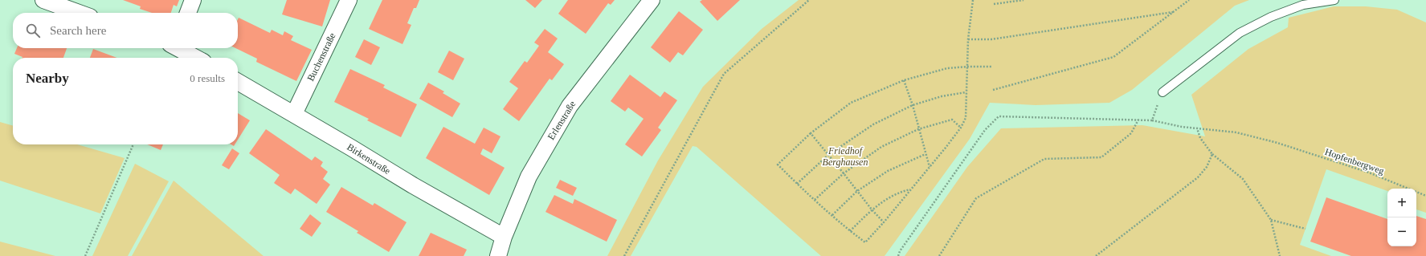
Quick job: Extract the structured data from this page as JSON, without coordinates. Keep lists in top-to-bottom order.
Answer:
{
  "streets": {
    "street": ["Buchenstraße", "Erlenstraße", "Birkenstraße"],
    "path": ["Hopfenbergweg"]
  },
  "crossings": [
    ["Buchenstraße", "Birkenstraße"],
    ["Erlenstraße", "Birkenstraße"]
  ],
  "parks": ["Friedhof Berghausen"],
  "page": {
    "search": "Search here",
    "heading": ["Nearby", "0 results"],
    "map_buttons": ["+", "−"]
  }
}
